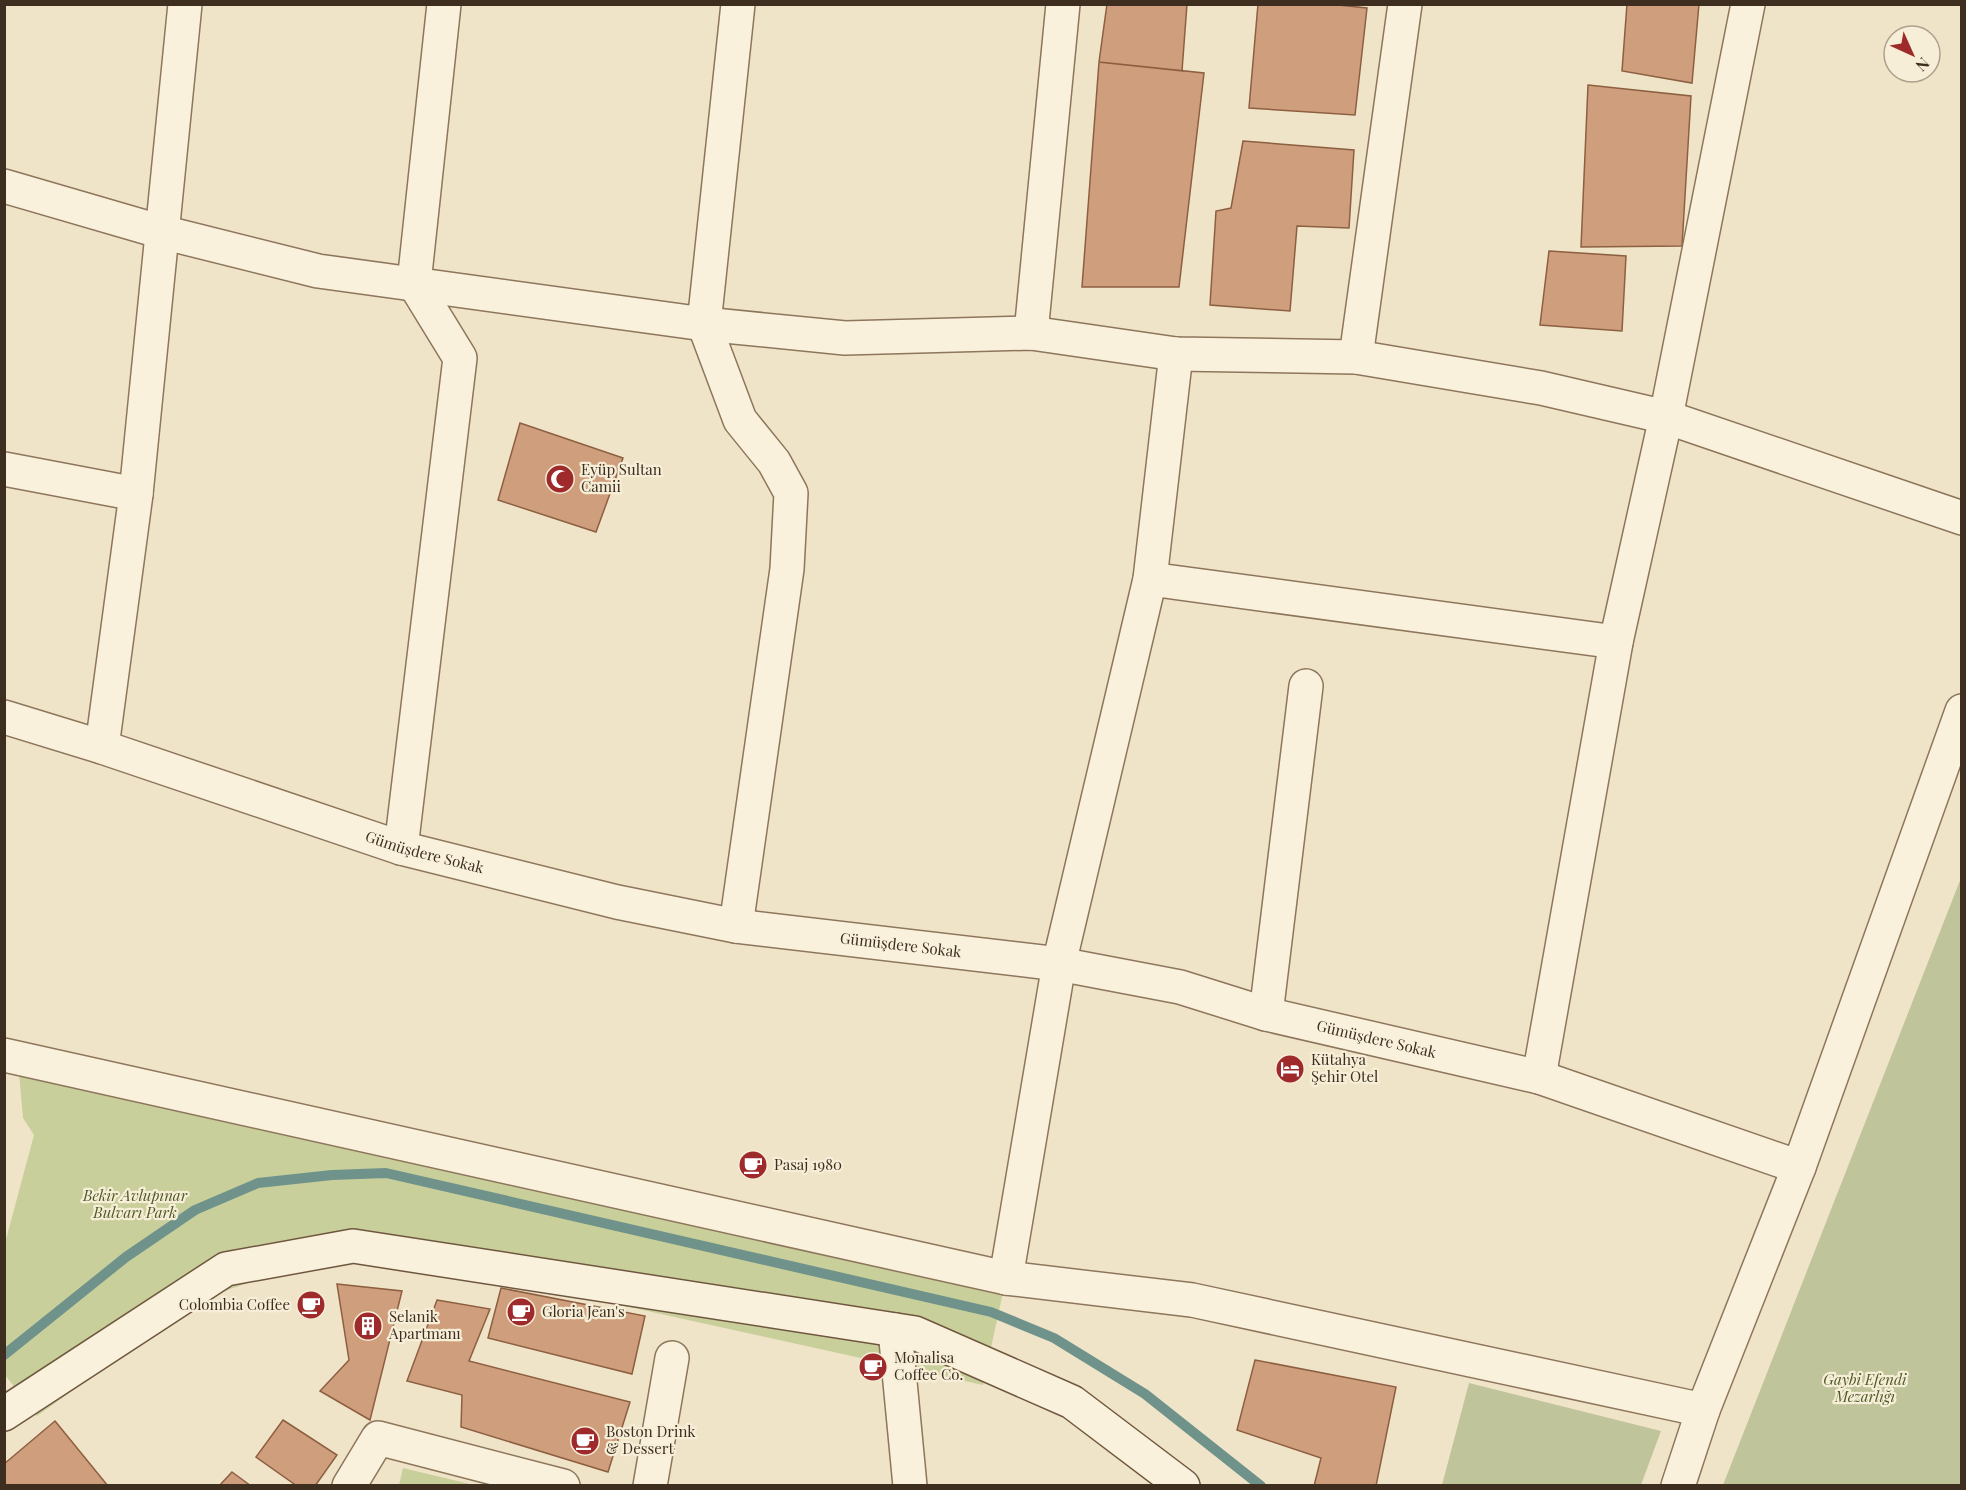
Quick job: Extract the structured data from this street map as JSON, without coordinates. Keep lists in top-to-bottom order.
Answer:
{
  "streets": {
    "street": ["Gümüşdere Sokak"]
  },
  "parks": ["Bekir Avlupınar Bulvarı Park", "Gaybi Efendi Mezarlığı"],
  "places": {
    "mosque": ["Eyüp Sultan Camii"],
    "hotel": ["Kütahya Şehir Otel"],
    "cafe": [
      "Pasaj 1980",
      "Colombia Coffee",
      "Gloria Jean's",
      "Monalisa Coffee Co.",
      "Boston Drink & Dessert"
    ],
    "building": ["Selanik Apartmanı"]
  },
  "north": "bottom right"
}
